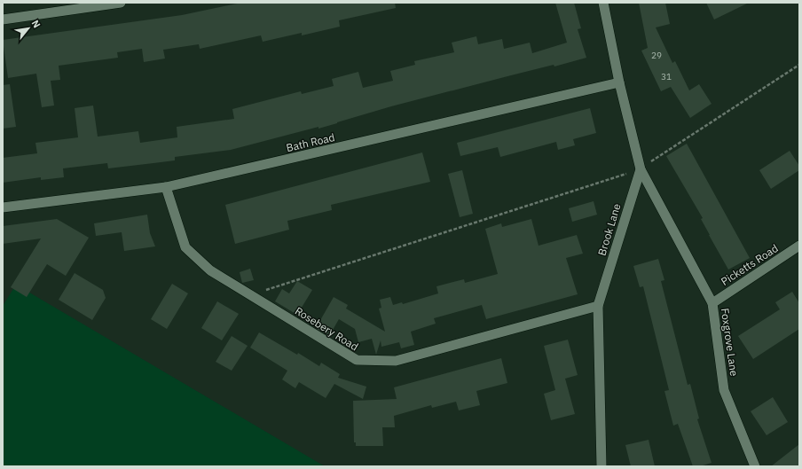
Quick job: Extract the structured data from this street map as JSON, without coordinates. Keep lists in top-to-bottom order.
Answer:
{
  "streets": {
    "street": [
      "Bath Road",
      "Brook Lane",
      "Picketts Road",
      "Rosebery Road",
      "Foxgrove Lane"
    ]
  },
  "crossings": [
    ["Bath Road", "Rosebery Road"],
    ["Brook Lane", "Rosebery Road"],
    ["Brook Lane", "Foxgrove Lane"],
    ["Picketts Road", "Foxgrove Lane"]
  ],
  "house_numbers": ["29", "31"],
  "north": "top right"
}
